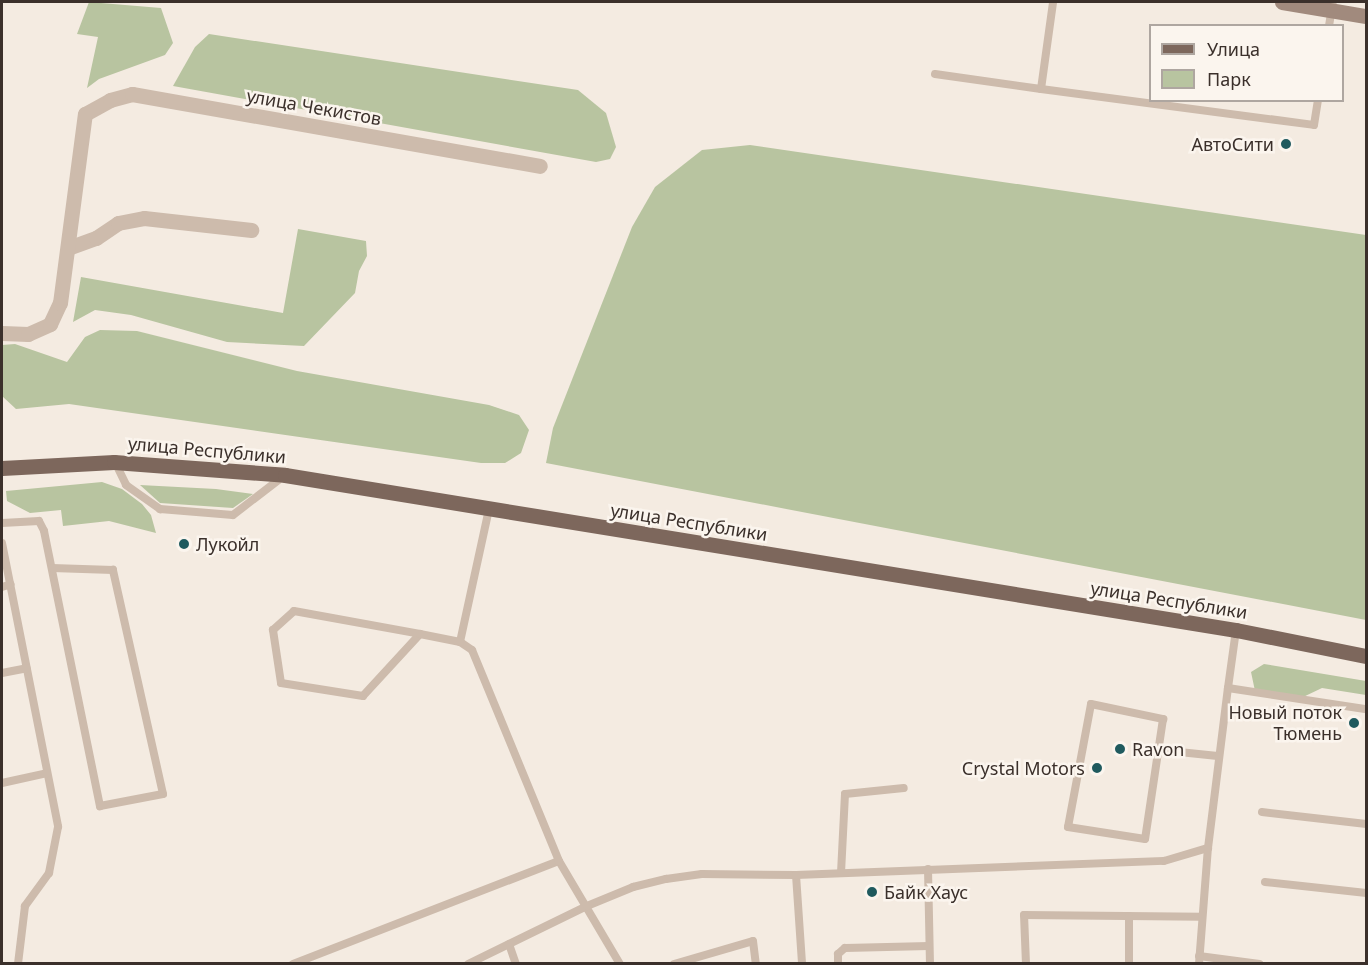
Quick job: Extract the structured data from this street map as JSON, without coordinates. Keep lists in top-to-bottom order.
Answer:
{
  "streets": {
    "main road": ["улица Республики"],
    "street": ["улица Чекистов"]
  },
  "places": [
    "АвтоСити",
    "Лукойл",
    "Новый поток Тюмень",
    "Ravon",
    "Crystal Motors",
    "Байк Хаус"
  ],
  "legend": ["Улица", "Парк"]
}
